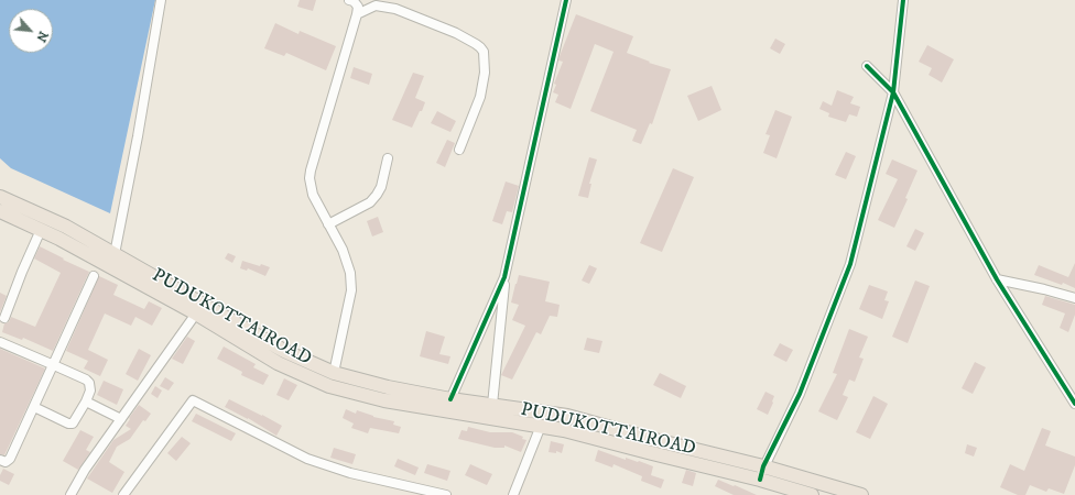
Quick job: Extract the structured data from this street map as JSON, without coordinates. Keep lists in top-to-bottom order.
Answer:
{
  "streets": {
    "highway": ["PUDUKOTTAIROAD"]
  },
  "north": "bottom right"
}
